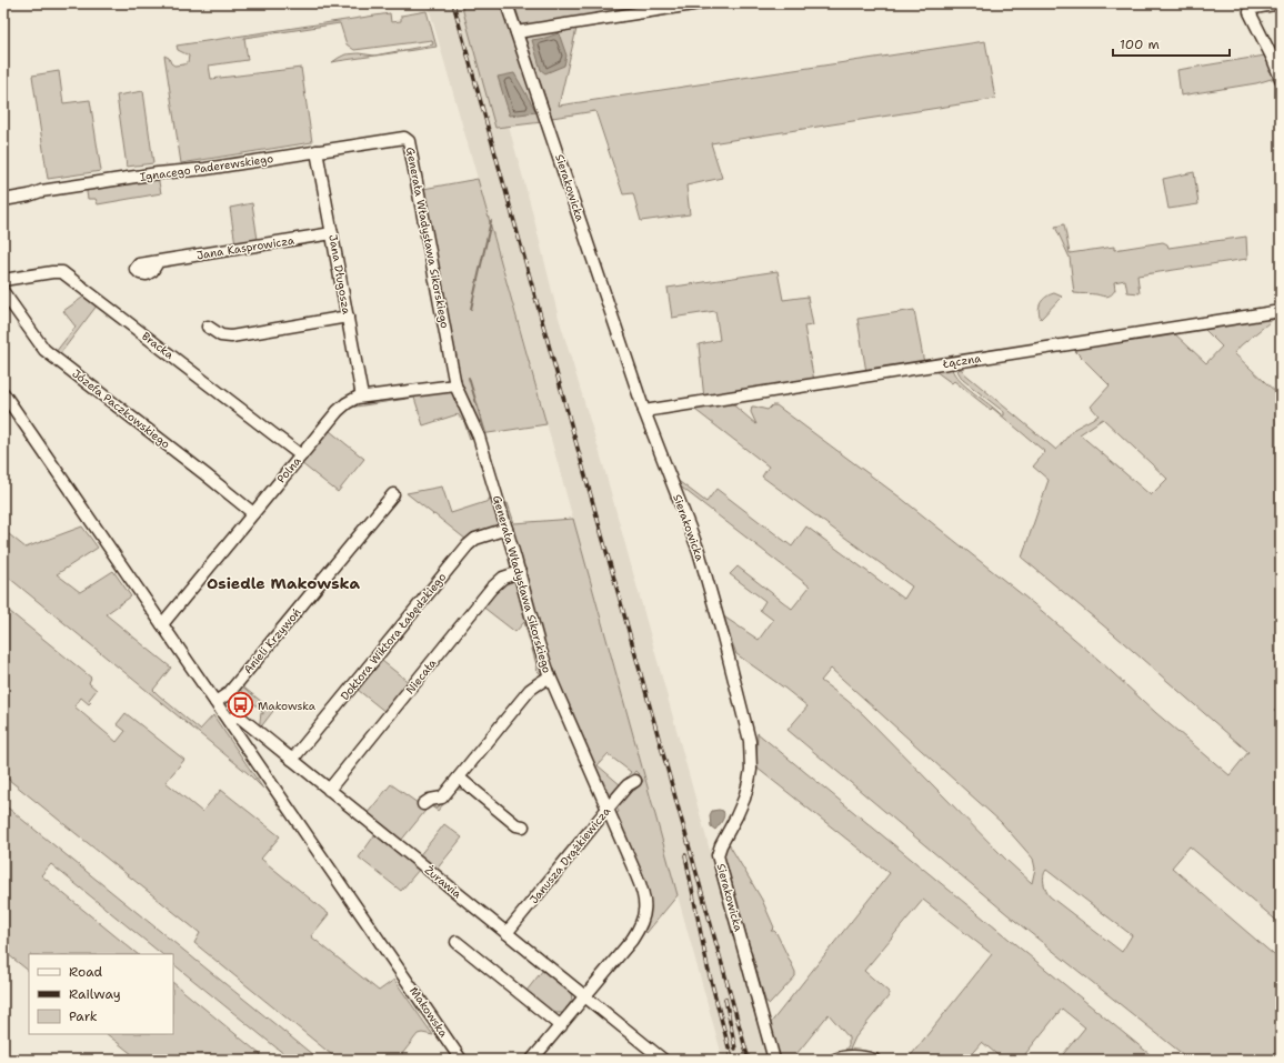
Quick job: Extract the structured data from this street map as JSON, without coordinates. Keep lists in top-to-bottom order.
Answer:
{
  "streets": {
    "street": [
      "Ignacego Paderewskiego",
      "Sierakowicka",
      "Generała Władysława Sikorskiego",
      "Jana Kasprowicza",
      "Jana Długosza",
      "Bracka",
      "Łączna",
      "Józefa Paczkowskiego",
      "Polna",
      "Doktora Wiktora Łabędzkiego",
      "Anieli Krzywoń",
      "Niecała",
      "Janusza Drążkiewicza",
      "Żurawia",
      "Makowska"
    ]
  },
  "crossings": [
    ["Ignacego Paderewskiego", "Generała Władysława Sikorskiego"],
    ["Ignacego Paderewskiego", "Jana Długosza"],
    ["Sierakowicka", "Łączna"],
    ["Generała Władysława Sikorskiego", "Polna"],
    ["Generała Władysława Sikorskiego", "Doktora Wiktora Łabędzkiego"],
    ["Generała Władysława Sikorskiego", "Niecała"],
    ["Generała Władysława Sikorskiego", "Janusza Drążkiewicza"],
    ["Generała Władysława Sikorskiego", "Żurawia"],
    ["Jana Kasprowicza", "Jana Długosza"],
    ["Jana Długosza", "Polna"],
    ["Bracka", "Polna"],
    ["Józefa Paczkowskiego", "Polna"],
    ["Polna", "Makowska"],
    ["Doktora Wiktora Łabędzkiego", "Żurawia"],
    ["Anieli Krzywoń", "Makowska"],
    ["Niecała", "Żurawia"],
    ["Janusza Drążkiewicza", "Żurawia"],
    ["Żurawia", "Makowska"]
  ],
  "districts": ["Osiedle Makowska"],
  "places": {
    "bus stop": ["Makowska"]
  },
  "legend": ["Road", "Railway", "Park"],
  "scale_bar": "100 m"
}
